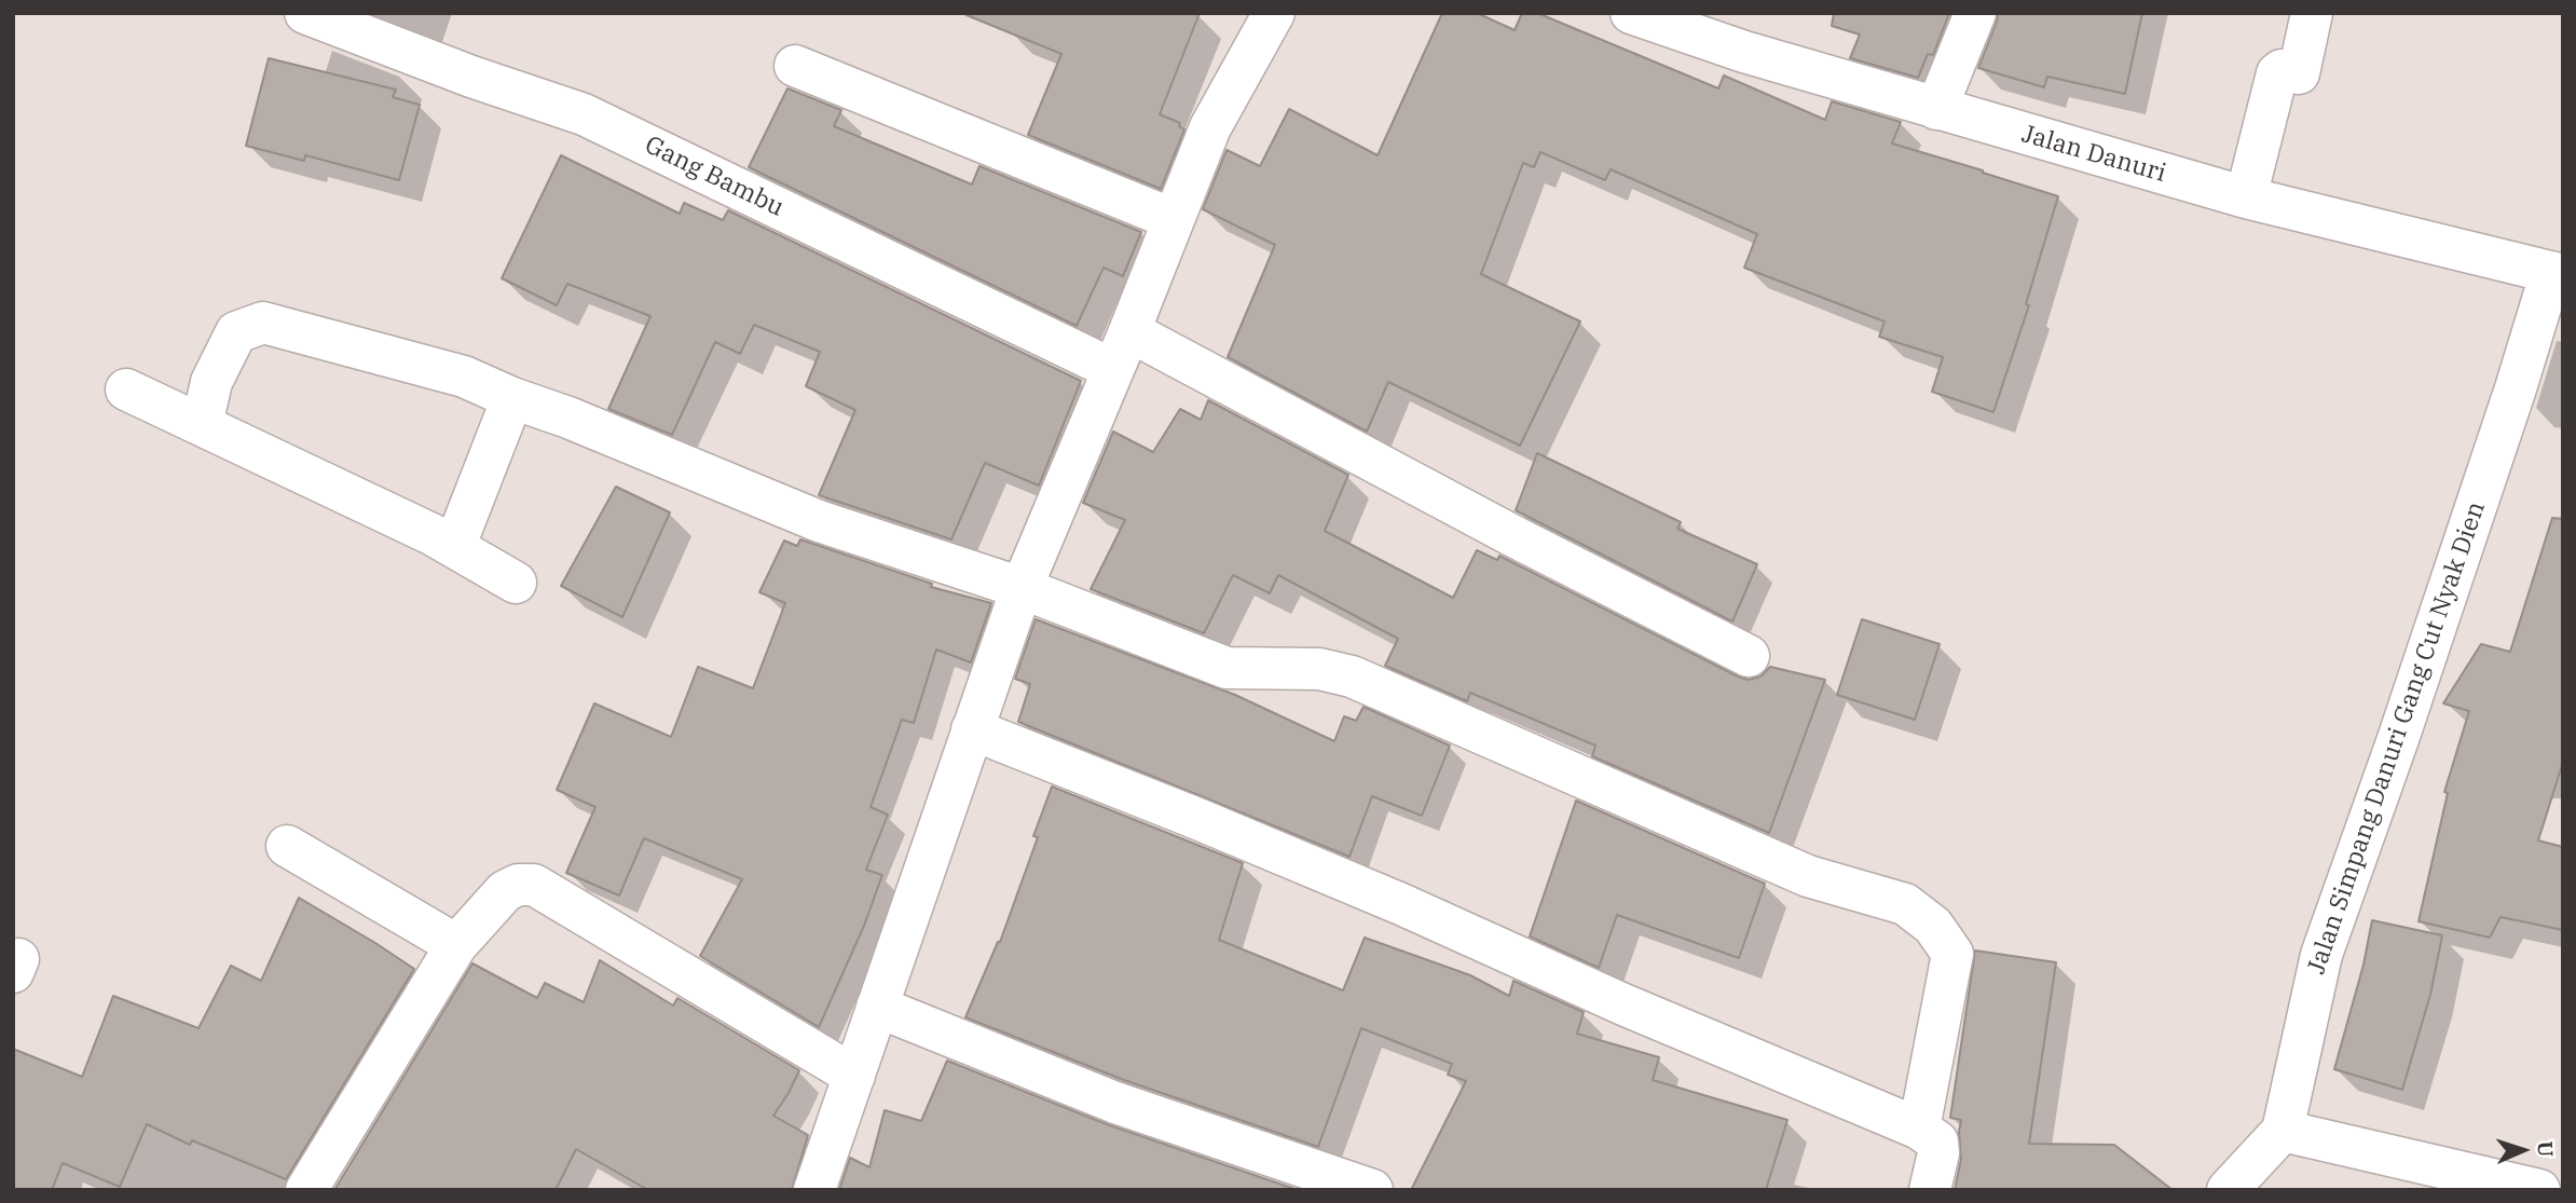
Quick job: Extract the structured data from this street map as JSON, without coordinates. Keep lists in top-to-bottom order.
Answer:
{
  "streets": {
    "street": ["Jalan Danuri", "Gang Bambu", "Jalan Simpang Danuri Gang Cut Nyak Dien"]
  },
  "crossings": [
    ["Jalan Danuri", "Jalan Simpang Danuri Gang Cut Nyak Dien"]
  ],
  "north": "right"
}
